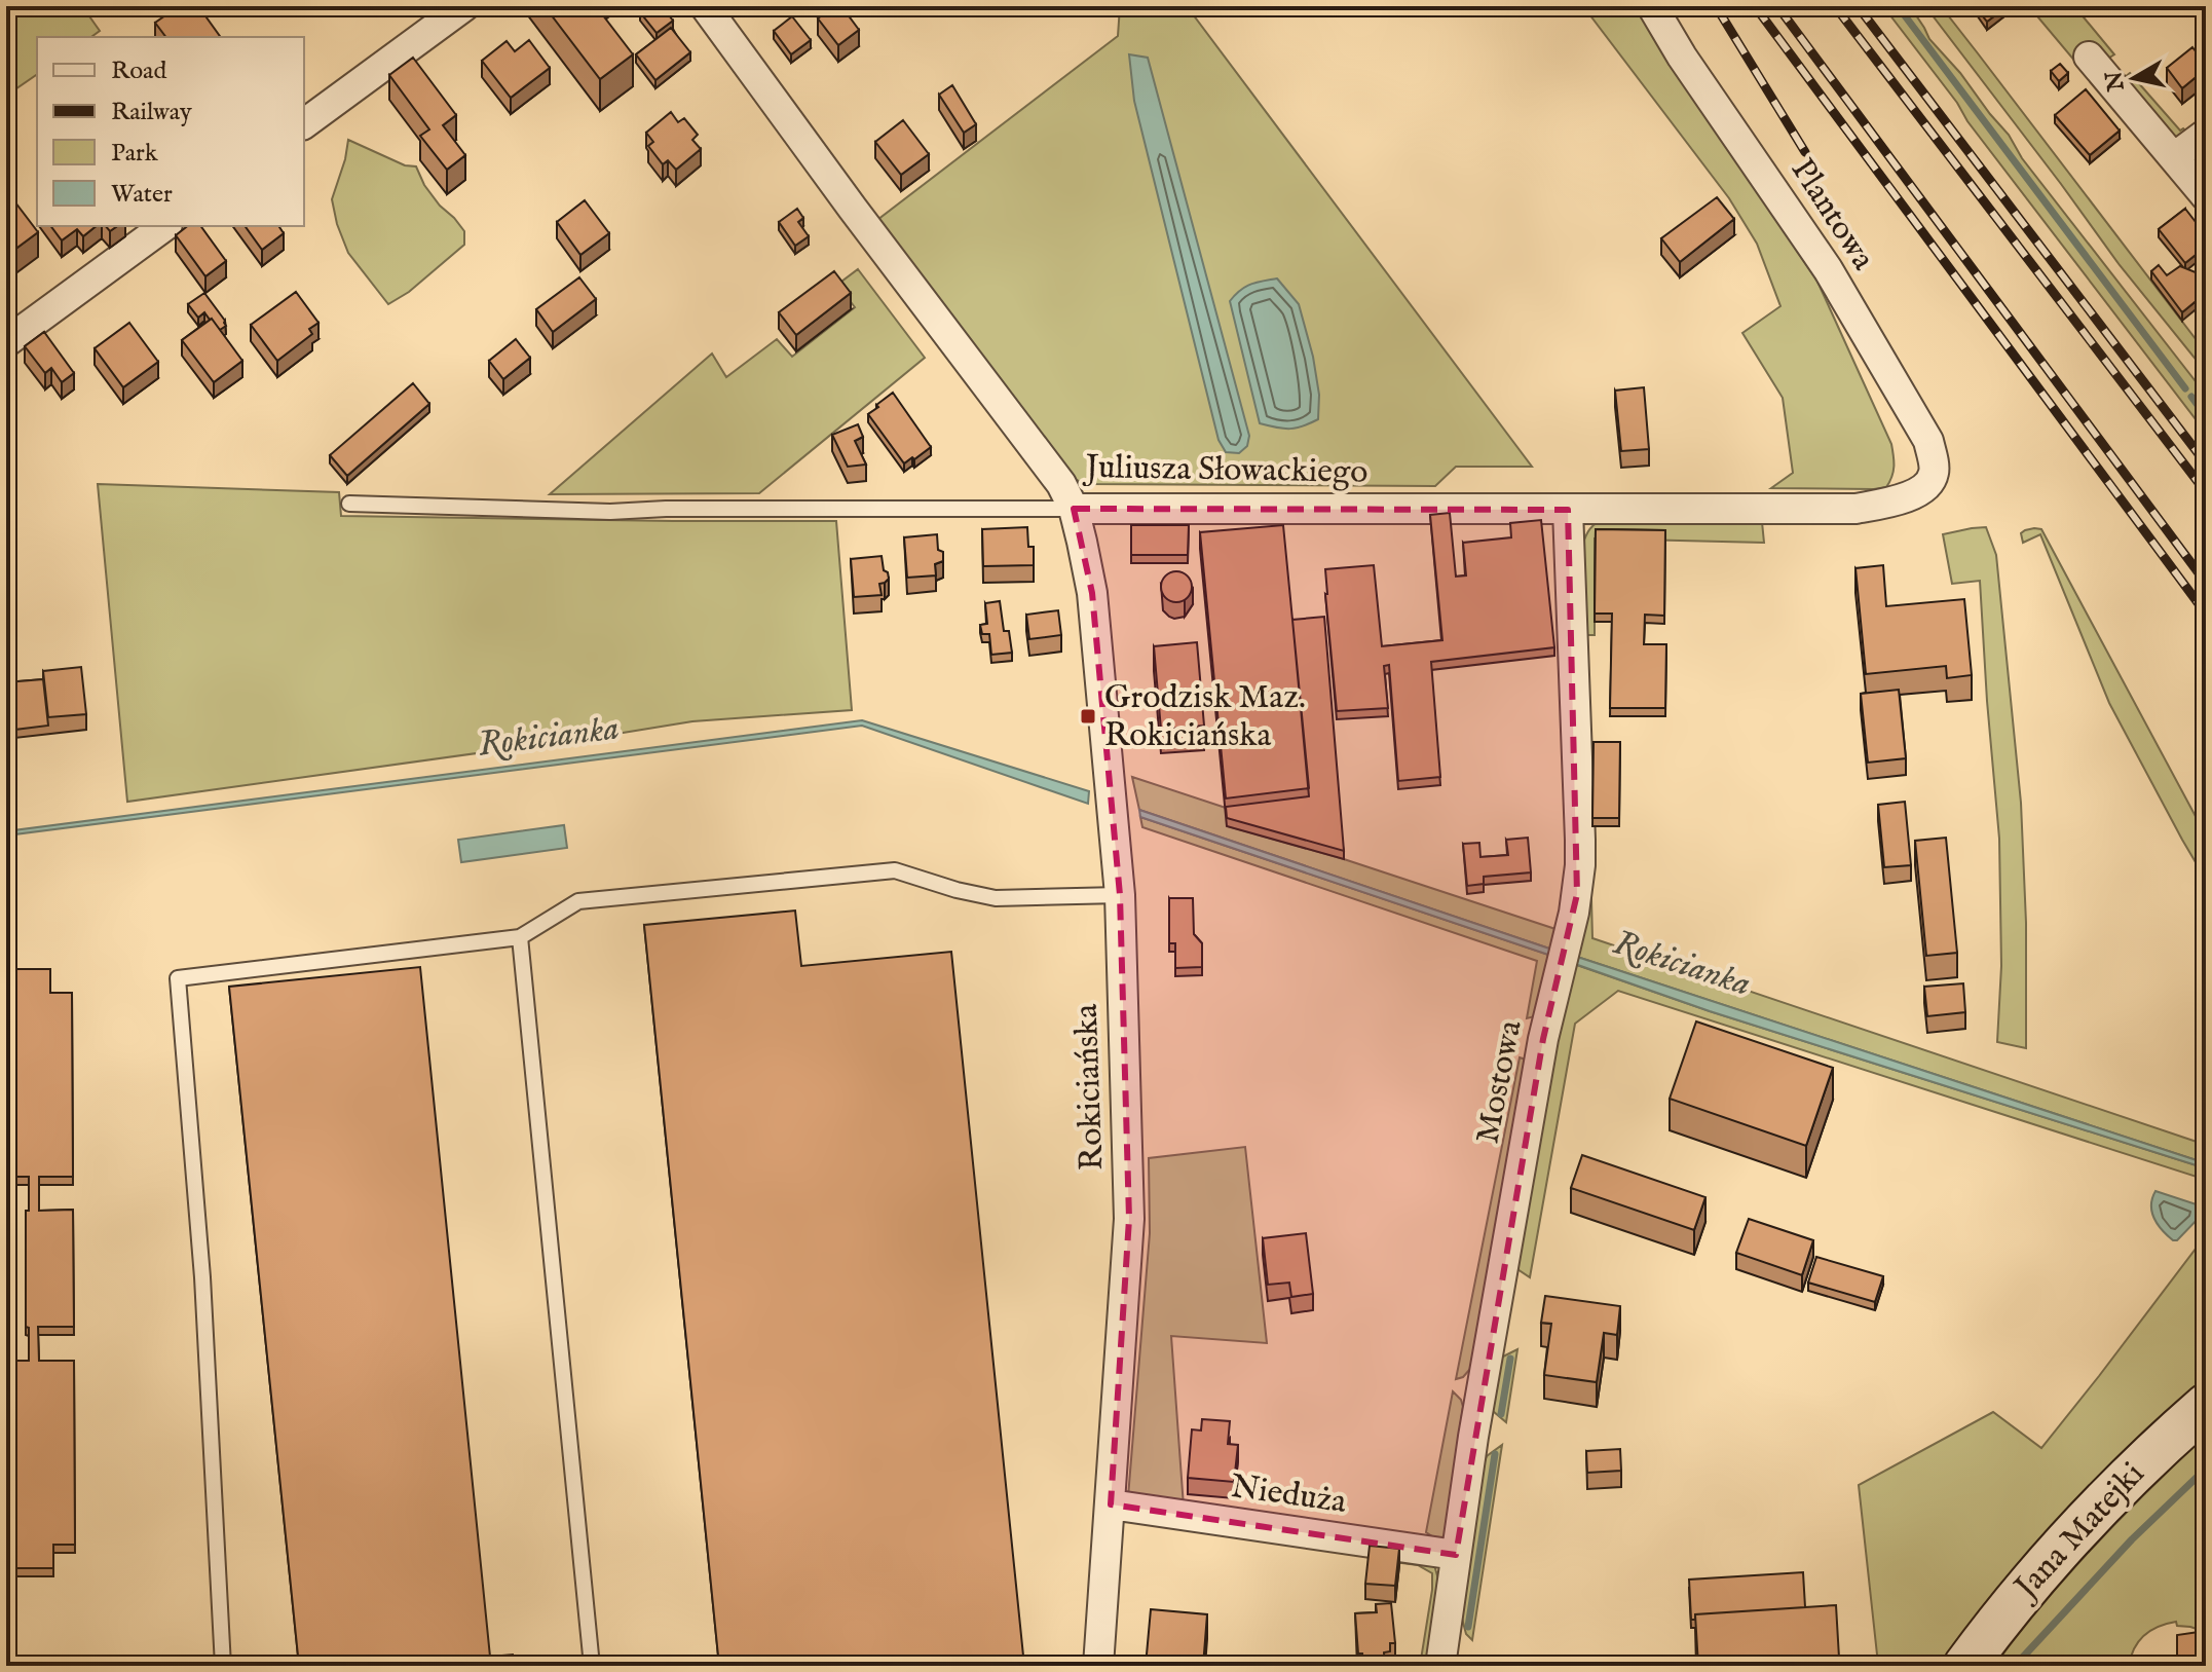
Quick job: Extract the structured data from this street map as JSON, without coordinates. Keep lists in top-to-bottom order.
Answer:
{
  "streets": {
    "street": [
      "Plantowa",
      "Juliusza Słowackiego",
      "Mostowa",
      "Rokiciańska",
      "Nieduża",
      "Jana Matejki"
    ]
  },
  "crossings": [
    ["Plantowa", "Juliusza Słowackiego"],
    ["Juliusza Słowackiego", "Mostowa"],
    ["Juliusza Słowackiego", "Rokiciańska"],
    ["Mostowa", "Nieduża"],
    ["Rokiciańska", "Nieduża"]
  ],
  "water": ["Rokicianka"],
  "places": {
    "transit": ["Grodzisk Maz. Rokiciańska"]
  },
  "legend": [
    "Road",
    "Railway",
    "Park",
    "Water"
  ],
  "north": "left"
}
